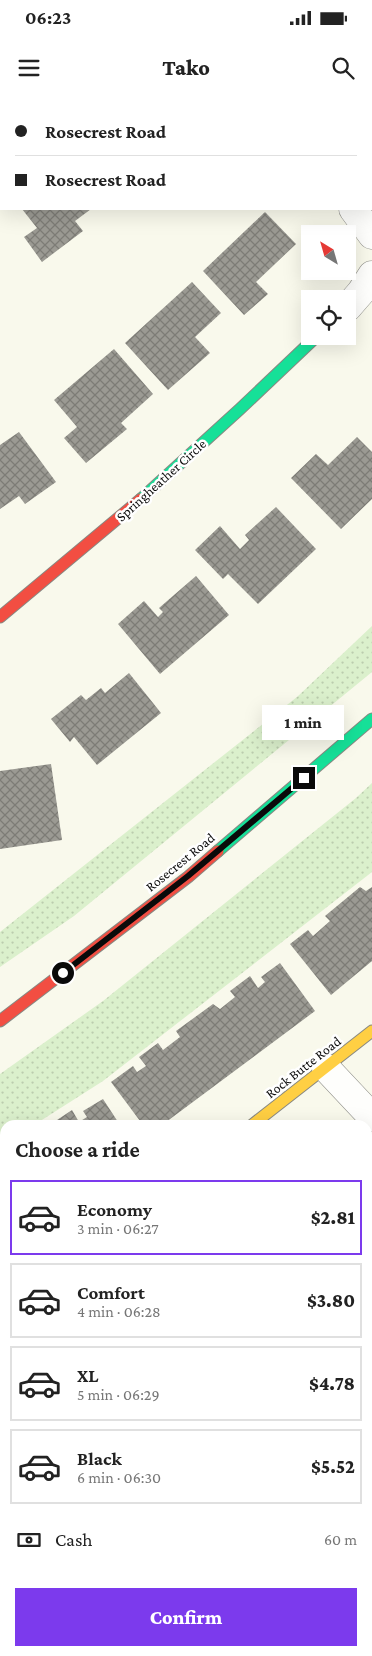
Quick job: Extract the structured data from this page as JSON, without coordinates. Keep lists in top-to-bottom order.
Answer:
{
  "streets": {
    "street": ["Springheather Circle", "Rosecrest Road", "Rock Butte Road"]
  },
  "north": "top left",
  "page": {
    "status": "06:23",
    "header": "Tako",
    "banner": ["Rosecrest Road", "Rosecrest Road"],
    "bubble": "1 min",
    "heading": "Choose a ride",
    "list": [
      {
        "name": "Economy",
        "note": "3 min · 06:27",
        "value": "$2.81"
      },
      {
        "name": "Comfort",
        "note": "4 min · 06:28",
        "value": "$3.80"
      },
      {
        "name": "XL",
        "note": "5 min · 06:29",
        "value": "$4.78"
      },
      {
        "name": "Black",
        "note": "6 min · 06:30",
        "value": "$5.52"
      }
    ],
    "pay": ["Cash", "60 m"],
    "buttons": "Confirm"
  }
}
